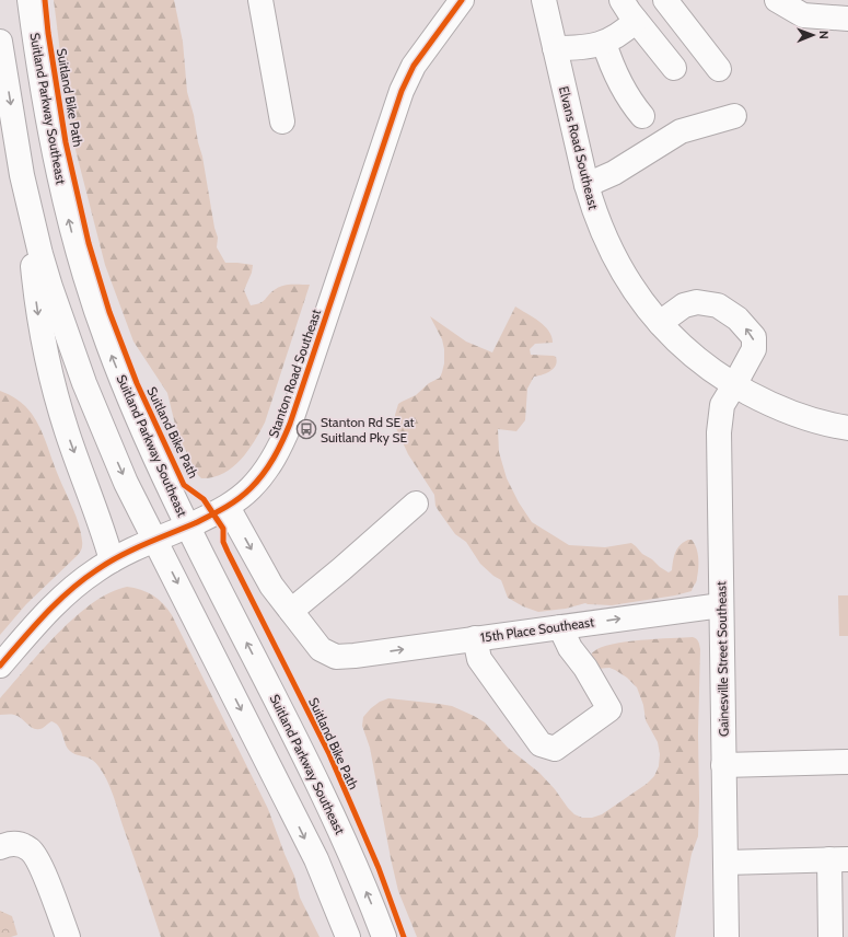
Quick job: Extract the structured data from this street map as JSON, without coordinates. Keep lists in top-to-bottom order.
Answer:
{
  "streets": {
    "main road": [
      "Suitland Parkway Southeast",
      "Elvans Road Southeast",
      "Stanton Road Southeast",
      "15th Place Southeast",
      "Gainesville Street Southeast"
    ],
    "cycle path": ["Suitland Bike Path"]
  },
  "crossings": [
    ["Suitland Parkway Southeast", "Stanton Road Southeast"],
    ["Elvans Road Southeast", "Gainesville Street Southeast"],
    ["Stanton Road Southeast", "15th Place Southeast"],
    ["15th Place Southeast", "Gainesville Street Southeast"]
  ],
  "one_way": ["15th Place Southeast"],
  "places": {
    "bus stop": ["Stanton Rd SE at Suitland Pky SE"]
  },
  "north": "right"
}
